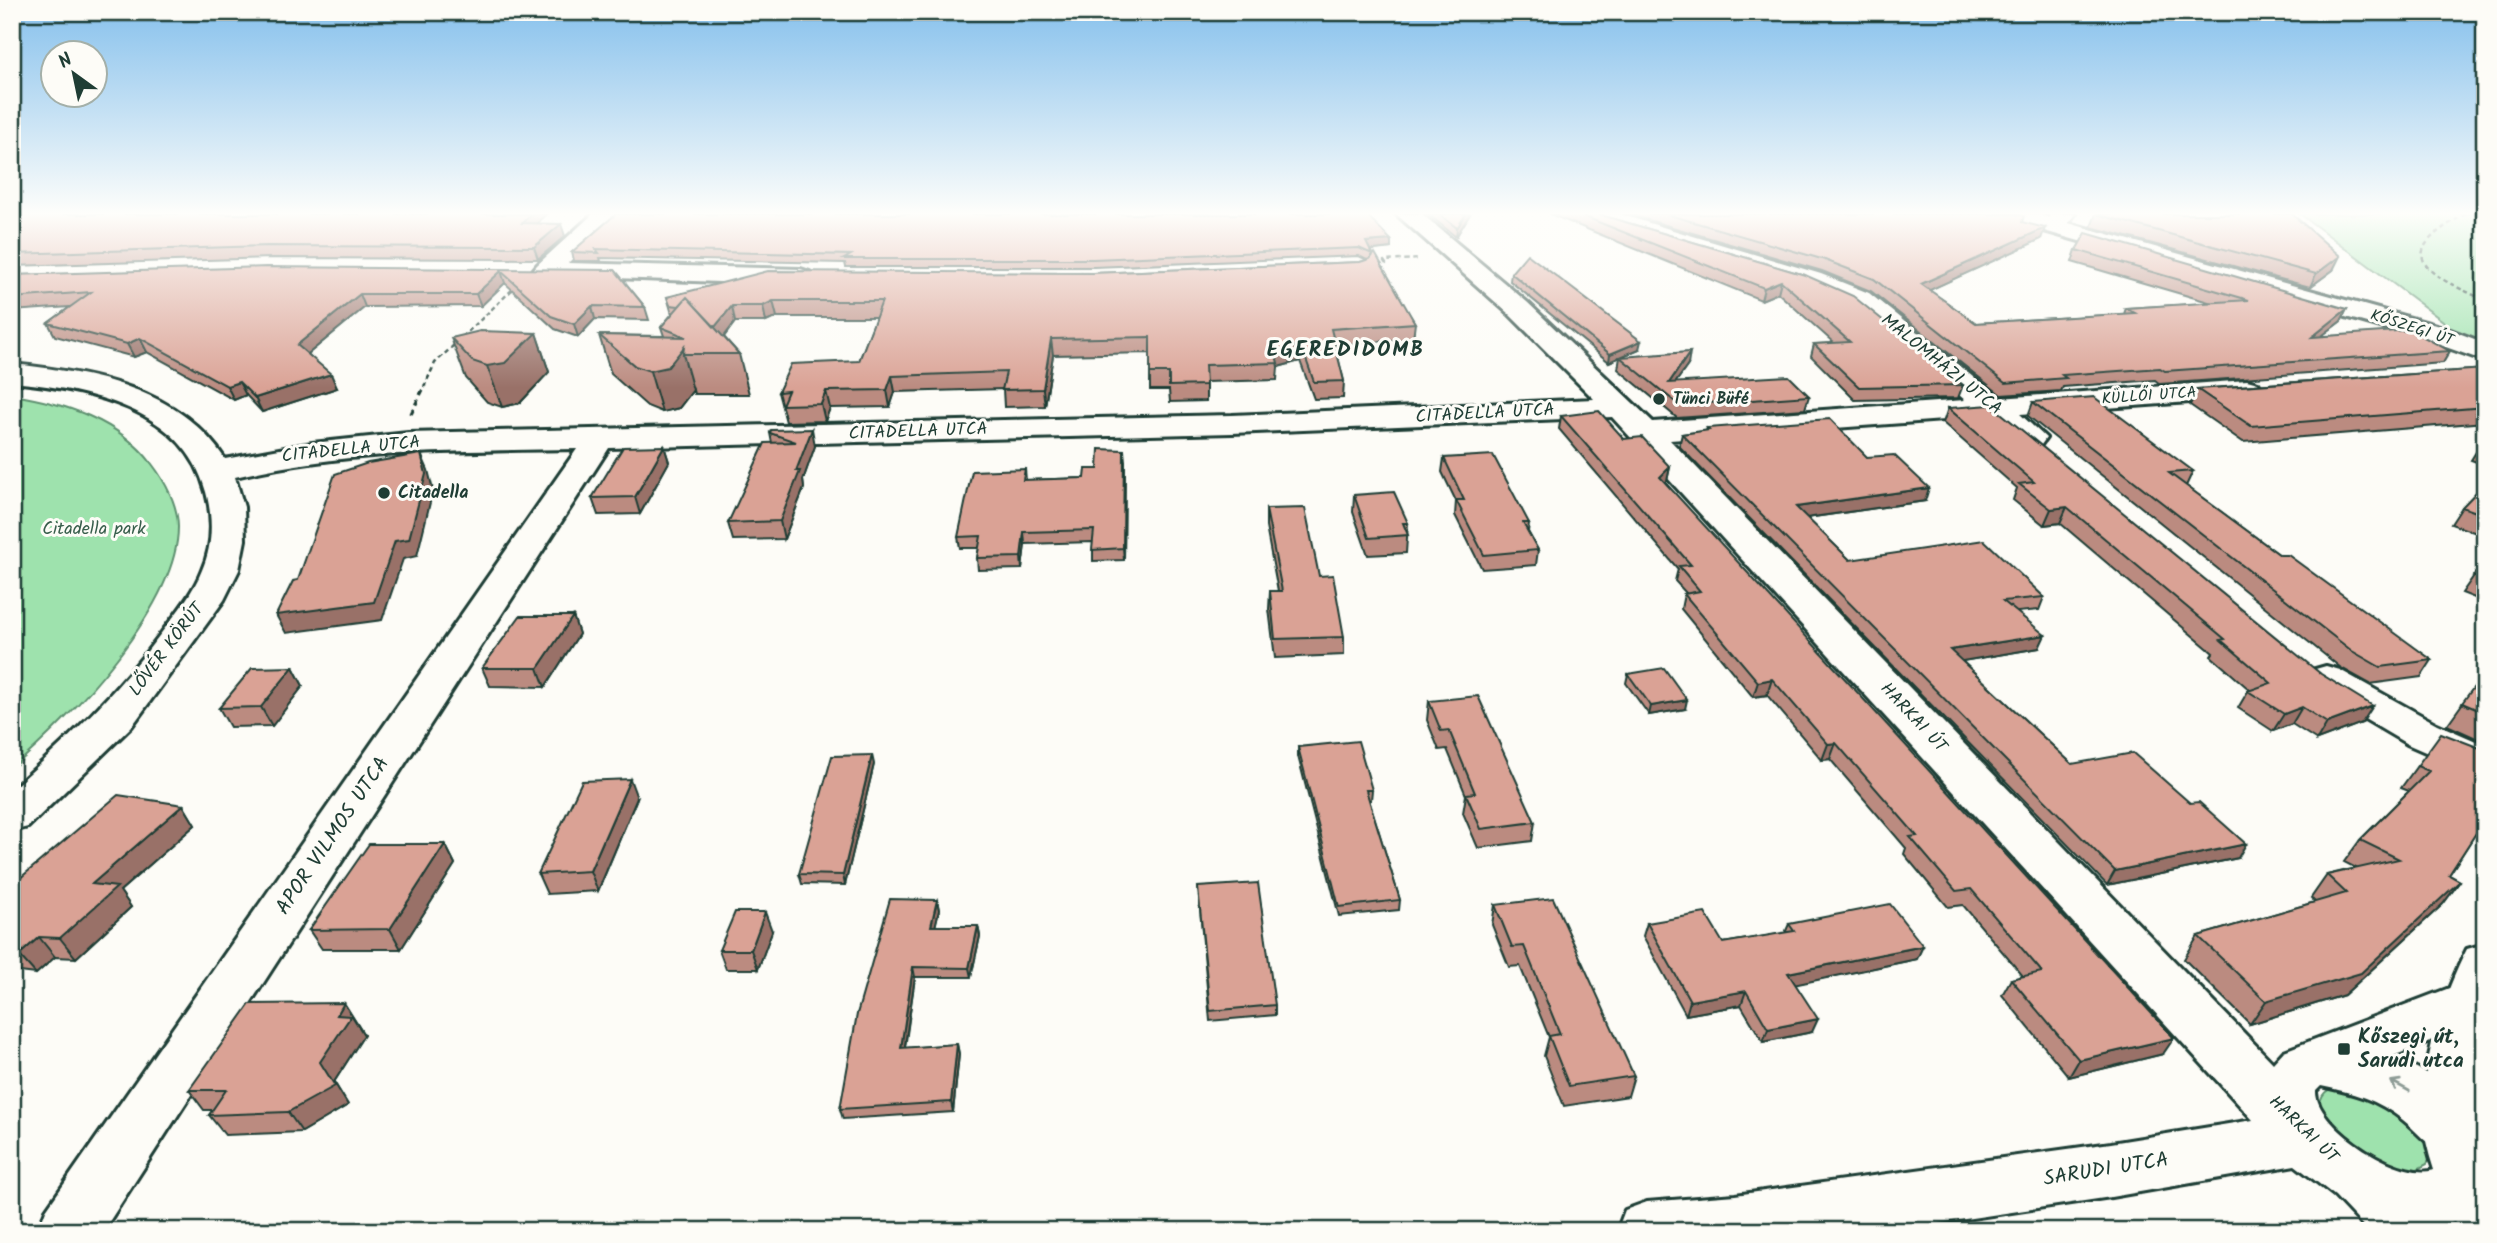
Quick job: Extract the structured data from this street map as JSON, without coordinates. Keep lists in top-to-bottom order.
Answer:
{
  "streets": {
    "street": [
      "KŐSZEGI ÚT",
      "MALOMHÁZI UTCA",
      "KÜLLŐI UTCA",
      "CITADELLA UTCA",
      "LŐVÉR KÖRÚT",
      "HARKAI ÚT",
      "APOR VILMOS UTCA",
      "SARUDI UTCA"
    ]
  },
  "crossings": [
    ["MALOMHÁZI UTCA", "KÜLLŐI UTCA"],
    ["KÜLLŐI UTCA", "CITADELLA UTCA"],
    ["KÜLLŐI UTCA", "HARKAI ÚT"],
    ["CITADELLA UTCA", "LŐVÉR KÖRÚT"],
    ["CITADELLA UTCA", "HARKAI ÚT"],
    ["CITADELLA UTCA", "APOR VILMOS UTCA"],
    ["HARKAI ÚT", "SARUDI UTCA"]
  ],
  "districts": ["EGEREDIDOMB"],
  "parks": ["Citadella park"],
  "places": {
    "other": ["Tünci Büfé", "Citadella"],
    "transit": ["Kőszegi út, Sarudi utca"]
  },
  "north": "top left"
}
